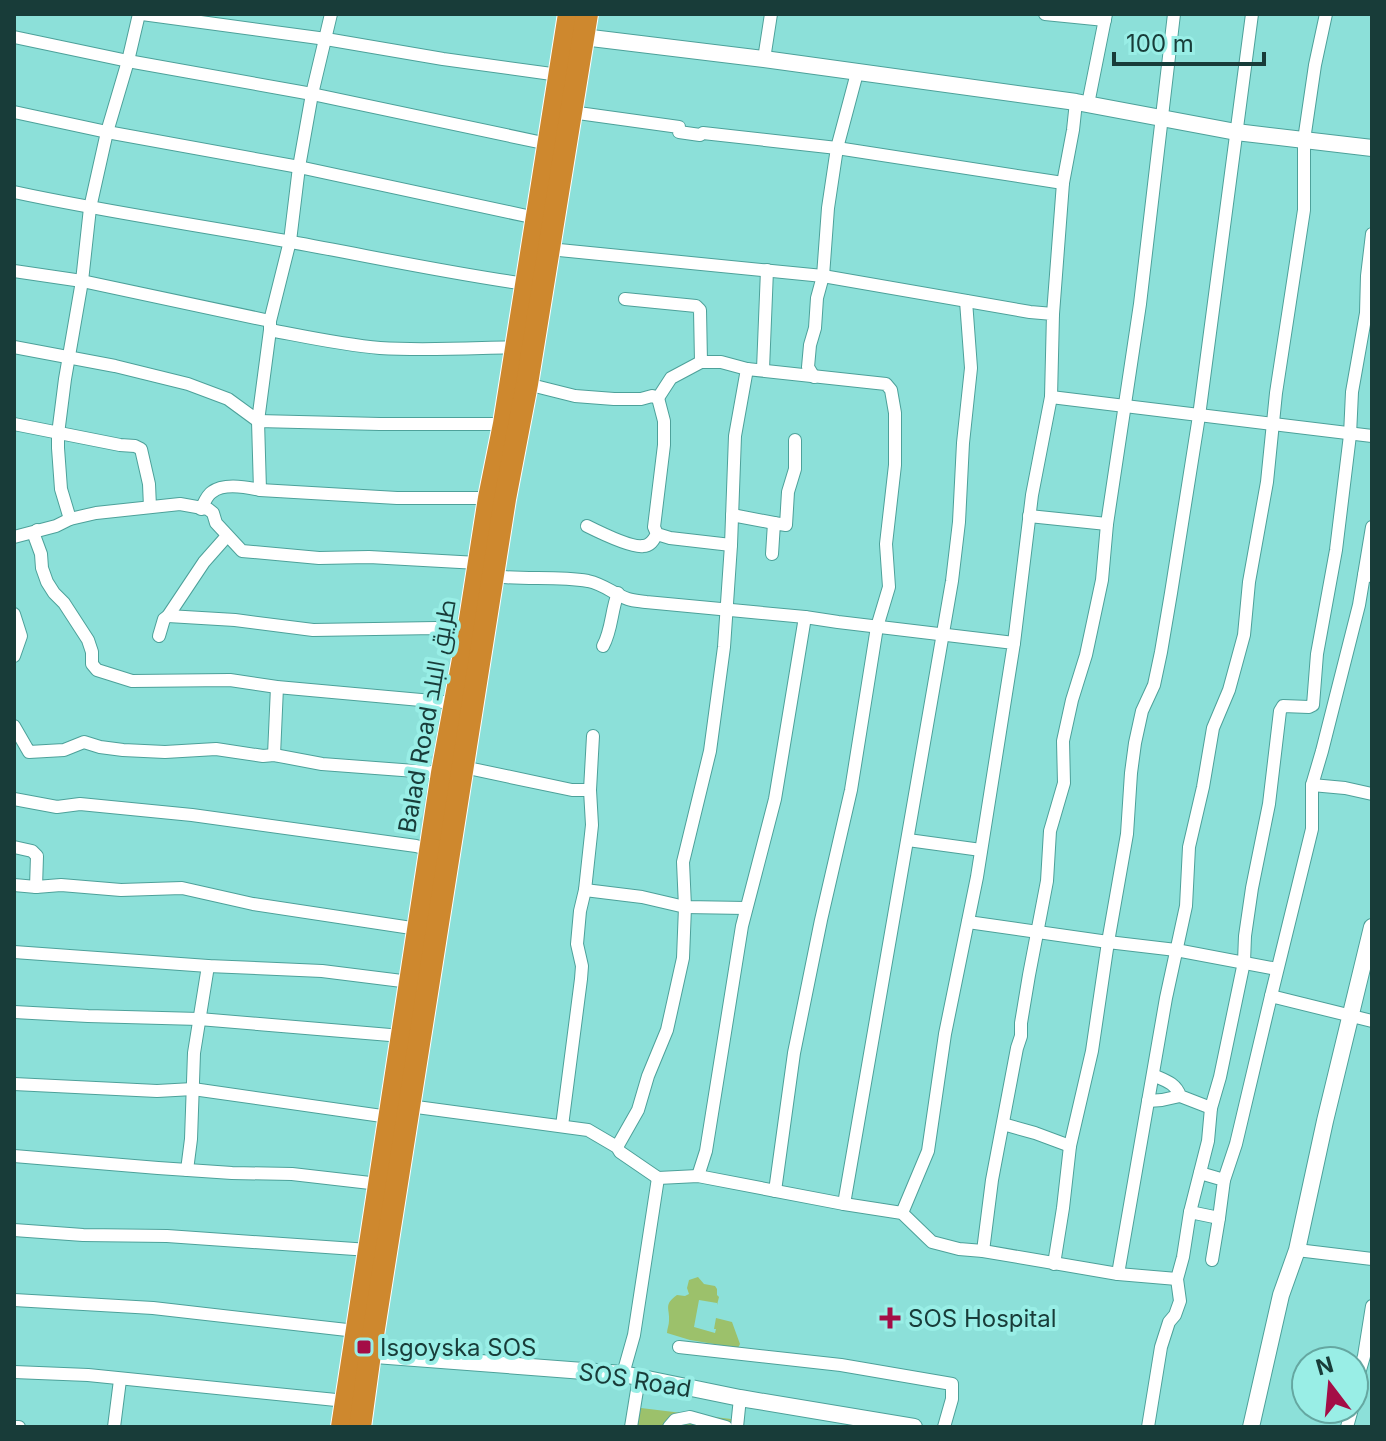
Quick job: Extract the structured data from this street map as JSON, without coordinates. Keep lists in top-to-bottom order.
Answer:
{
  "streets": {
    "highway": ["Balad Road طريق البلد"],
    "street": ["SOS Road"]
  },
  "crossings": [
    ["Balad Road طريق البلد", "SOS Road"]
  ],
  "places": {
    "health": ["SOS Hospital"],
    "transit": ["Isgoyska SOS"]
  },
  "scale_bar": "100 m",
  "north": "top"
}
